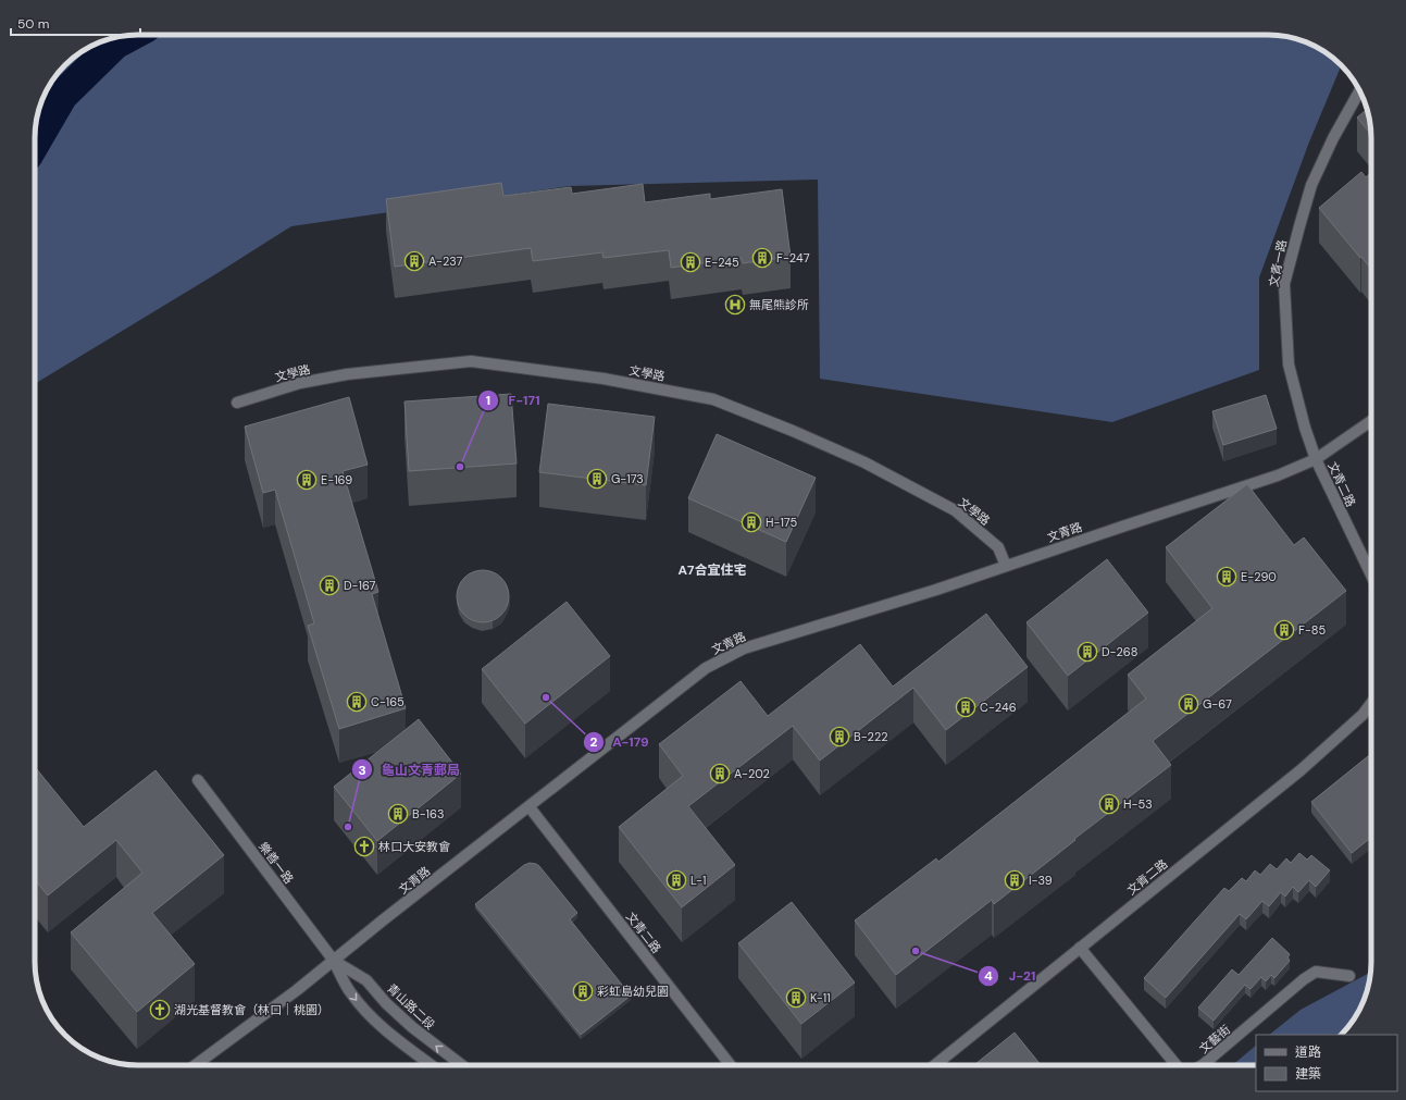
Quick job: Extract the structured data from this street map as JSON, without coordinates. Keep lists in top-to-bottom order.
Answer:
{
  "streets": {
    "street": [
      "文青一路",
      "文學路",
      "文青二路",
      "文青路",
      "樂善一路",
      "青山路二段",
      "文藝街"
    ]
  },
  "crossings": [
    ["文青一路", "文青二路"],
    ["文青一路", "文青路"],
    ["文學路", "文青路"],
    ["文青二路", "文青路"],
    ["文青二路", "文藝街"],
    ["文青路", "樂善一路"],
    ["文青路", "青山路二段"],
    ["樂善一路", "青山路二段"]
  ],
  "districts": ["A7合宜住宅"],
  "places": {
    "building": [
      "F-247",
      "A-237",
      "E-245",
      "G-173",
      "E-169",
      "H-175",
      "E-290",
      "D-167",
      "F-85",
      "D-268",
      "C-165",
      "G-67",
      "C-246",
      "B-222",
      "A-202",
      "H-53",
      "B-163",
      "L-1",
      "I-39",
      "彩虹島幼兒園",
      "K-11"
    ],
    "hospital": ["無尾熊診所"],
    "other": [
      "F-171",
      "A-179",
      "龜山文青郵局",
      "J-21"
    ],
    "church": ["林口大安教會", "湖光基督教會（林口｜桃園）"]
  },
  "legend": ["道路", "建築"],
  "scale_bar": "50 m"
}
